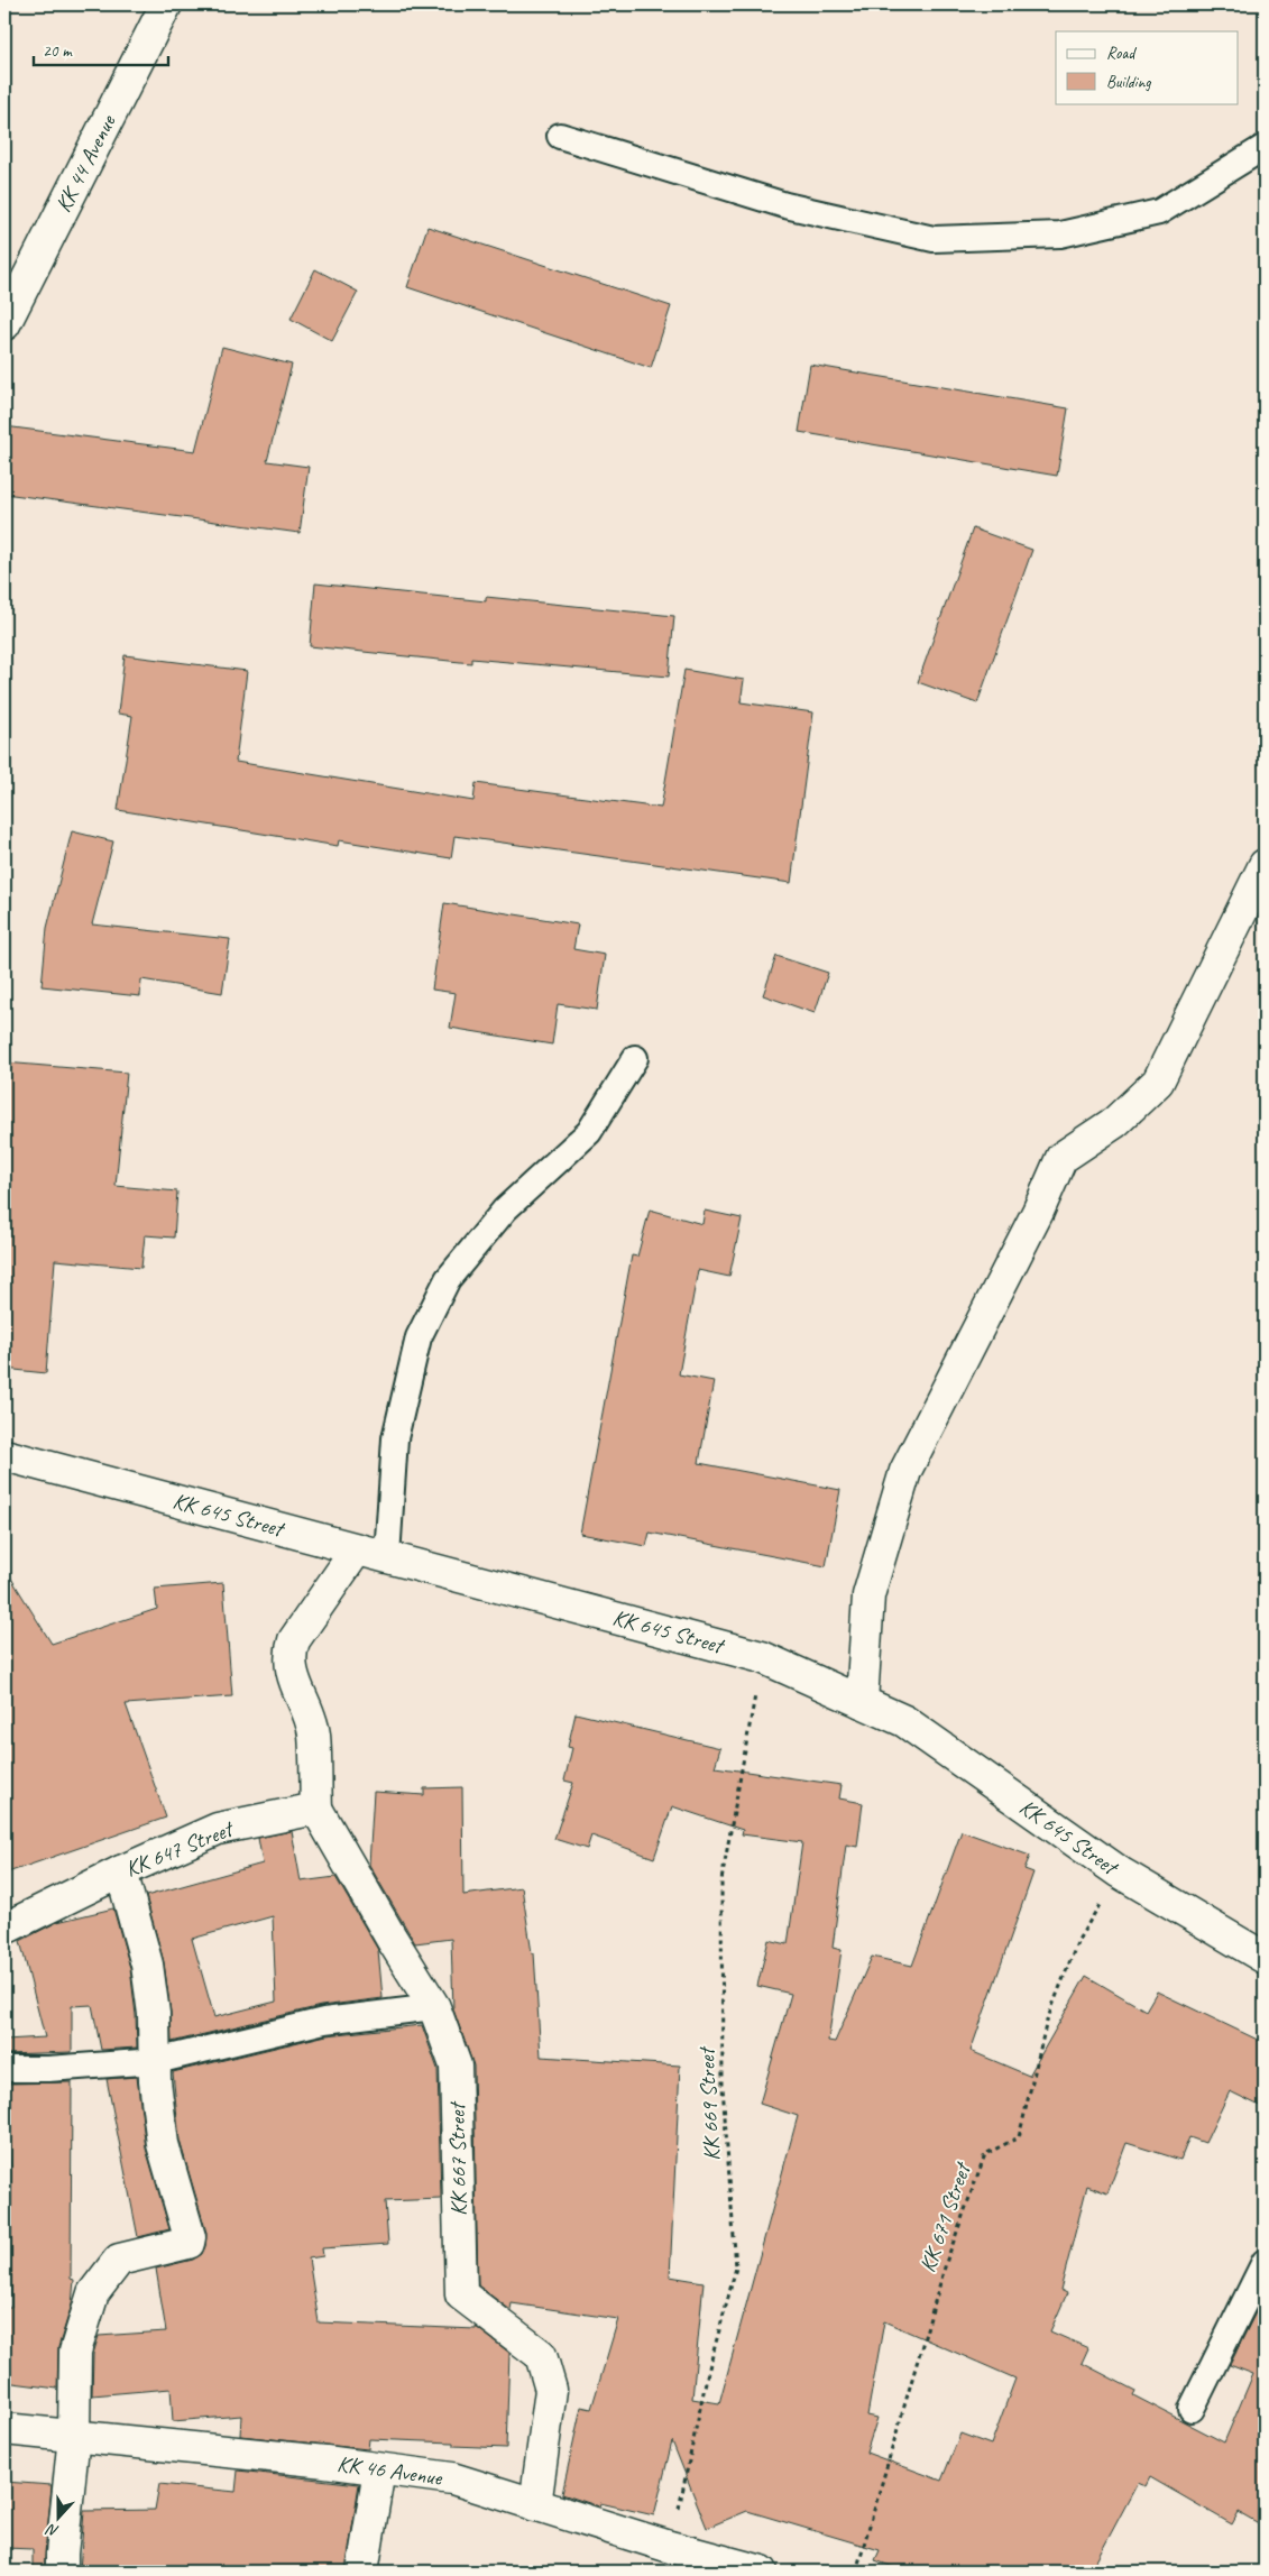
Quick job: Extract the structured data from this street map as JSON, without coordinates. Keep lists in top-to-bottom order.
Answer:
{
  "streets": {
    "street": [
      "KK 44 Avenue",
      "KK 645 Street",
      "KK 647 Street",
      "KK 667 Street",
      "KK 46 Avenue"
    ],
    "path": ["KK 669 Street", "KK 671 Street"]
  },
  "crossings": [
    ["KK 645 Street", "KK 669 Street"],
    ["KK 645 Street", "KK 671 Street"],
    ["KK 647 Street", "KK 667 Street"],
    ["KK 669 Street", "KK 46 Avenue"],
    ["KK 667 Street", "KK 46 Avenue"]
  ],
  "legend": ["Road", "Building"],
  "scale_bar": "20 m",
  "north": "bottom"
}
